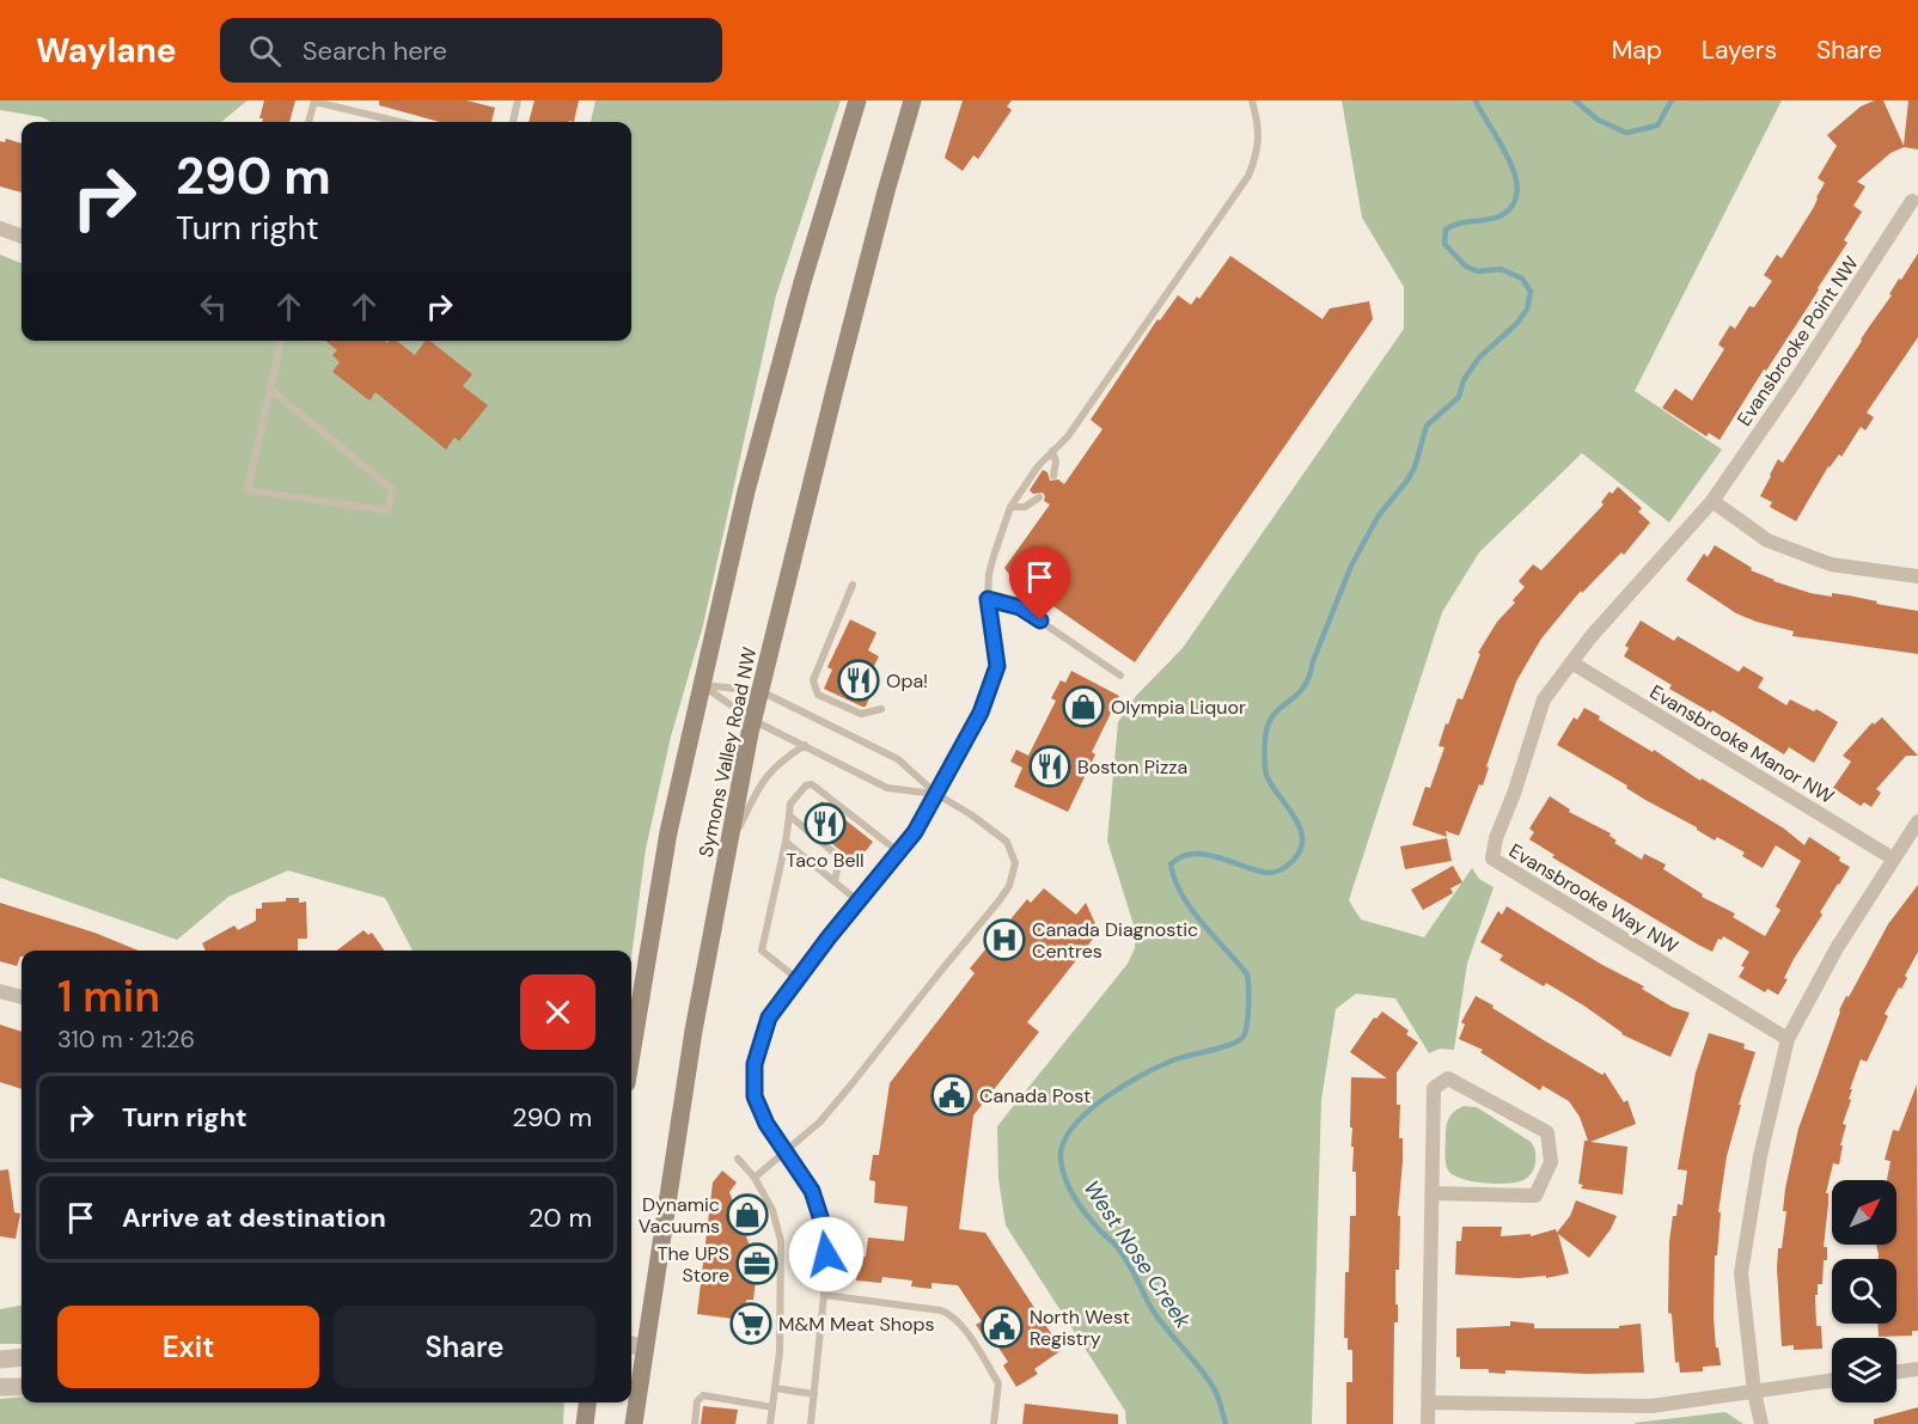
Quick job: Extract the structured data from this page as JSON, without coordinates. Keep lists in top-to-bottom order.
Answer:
{
  "streets": {
    "main road": ["Symons Valley Road NW"],
    "street": ["Evansbrooke Point NW", "Evansbrooke Manor NW", "Evansbrooke Way NW"]
  },
  "crossings": [
    ["Evansbrooke Point NW", "Evansbrooke Way NW"],
    ["Evansbrooke Manor NW", "Evansbrooke Way NW"]
  ],
  "water": ["West Nose Creek"],
  "places": {
    "restaurant": ["Opa!", "Boston Pizza", "Taco Bell"],
    "shop": ["Olympia Liquor", "Dynamic Vacuums"],
    "hospital": ["Canada Diagnostic Centres"],
    "public building": ["Canada Post", "North West Registry"],
    "office": ["The UPS Store"],
    "supermarket": ["M&M Meat Shops"]
  },
  "north": "top right",
  "page": {
    "header": "Waylane",
    "search": "Search here",
    "nav": ["Map", "Layers", "Share"],
    "turn": ["290 m", "Turn right"],
    "heading": ["1 min", "310 m · 21:26"],
    "list": [
      {
        "name": "Turn right",
        "value": "290 m"
      },
      {
        "name": "Arrive at destination",
        "value": "20 m"
      }
    ],
    "buttons": ["Exit", "Share"]
  }
}
